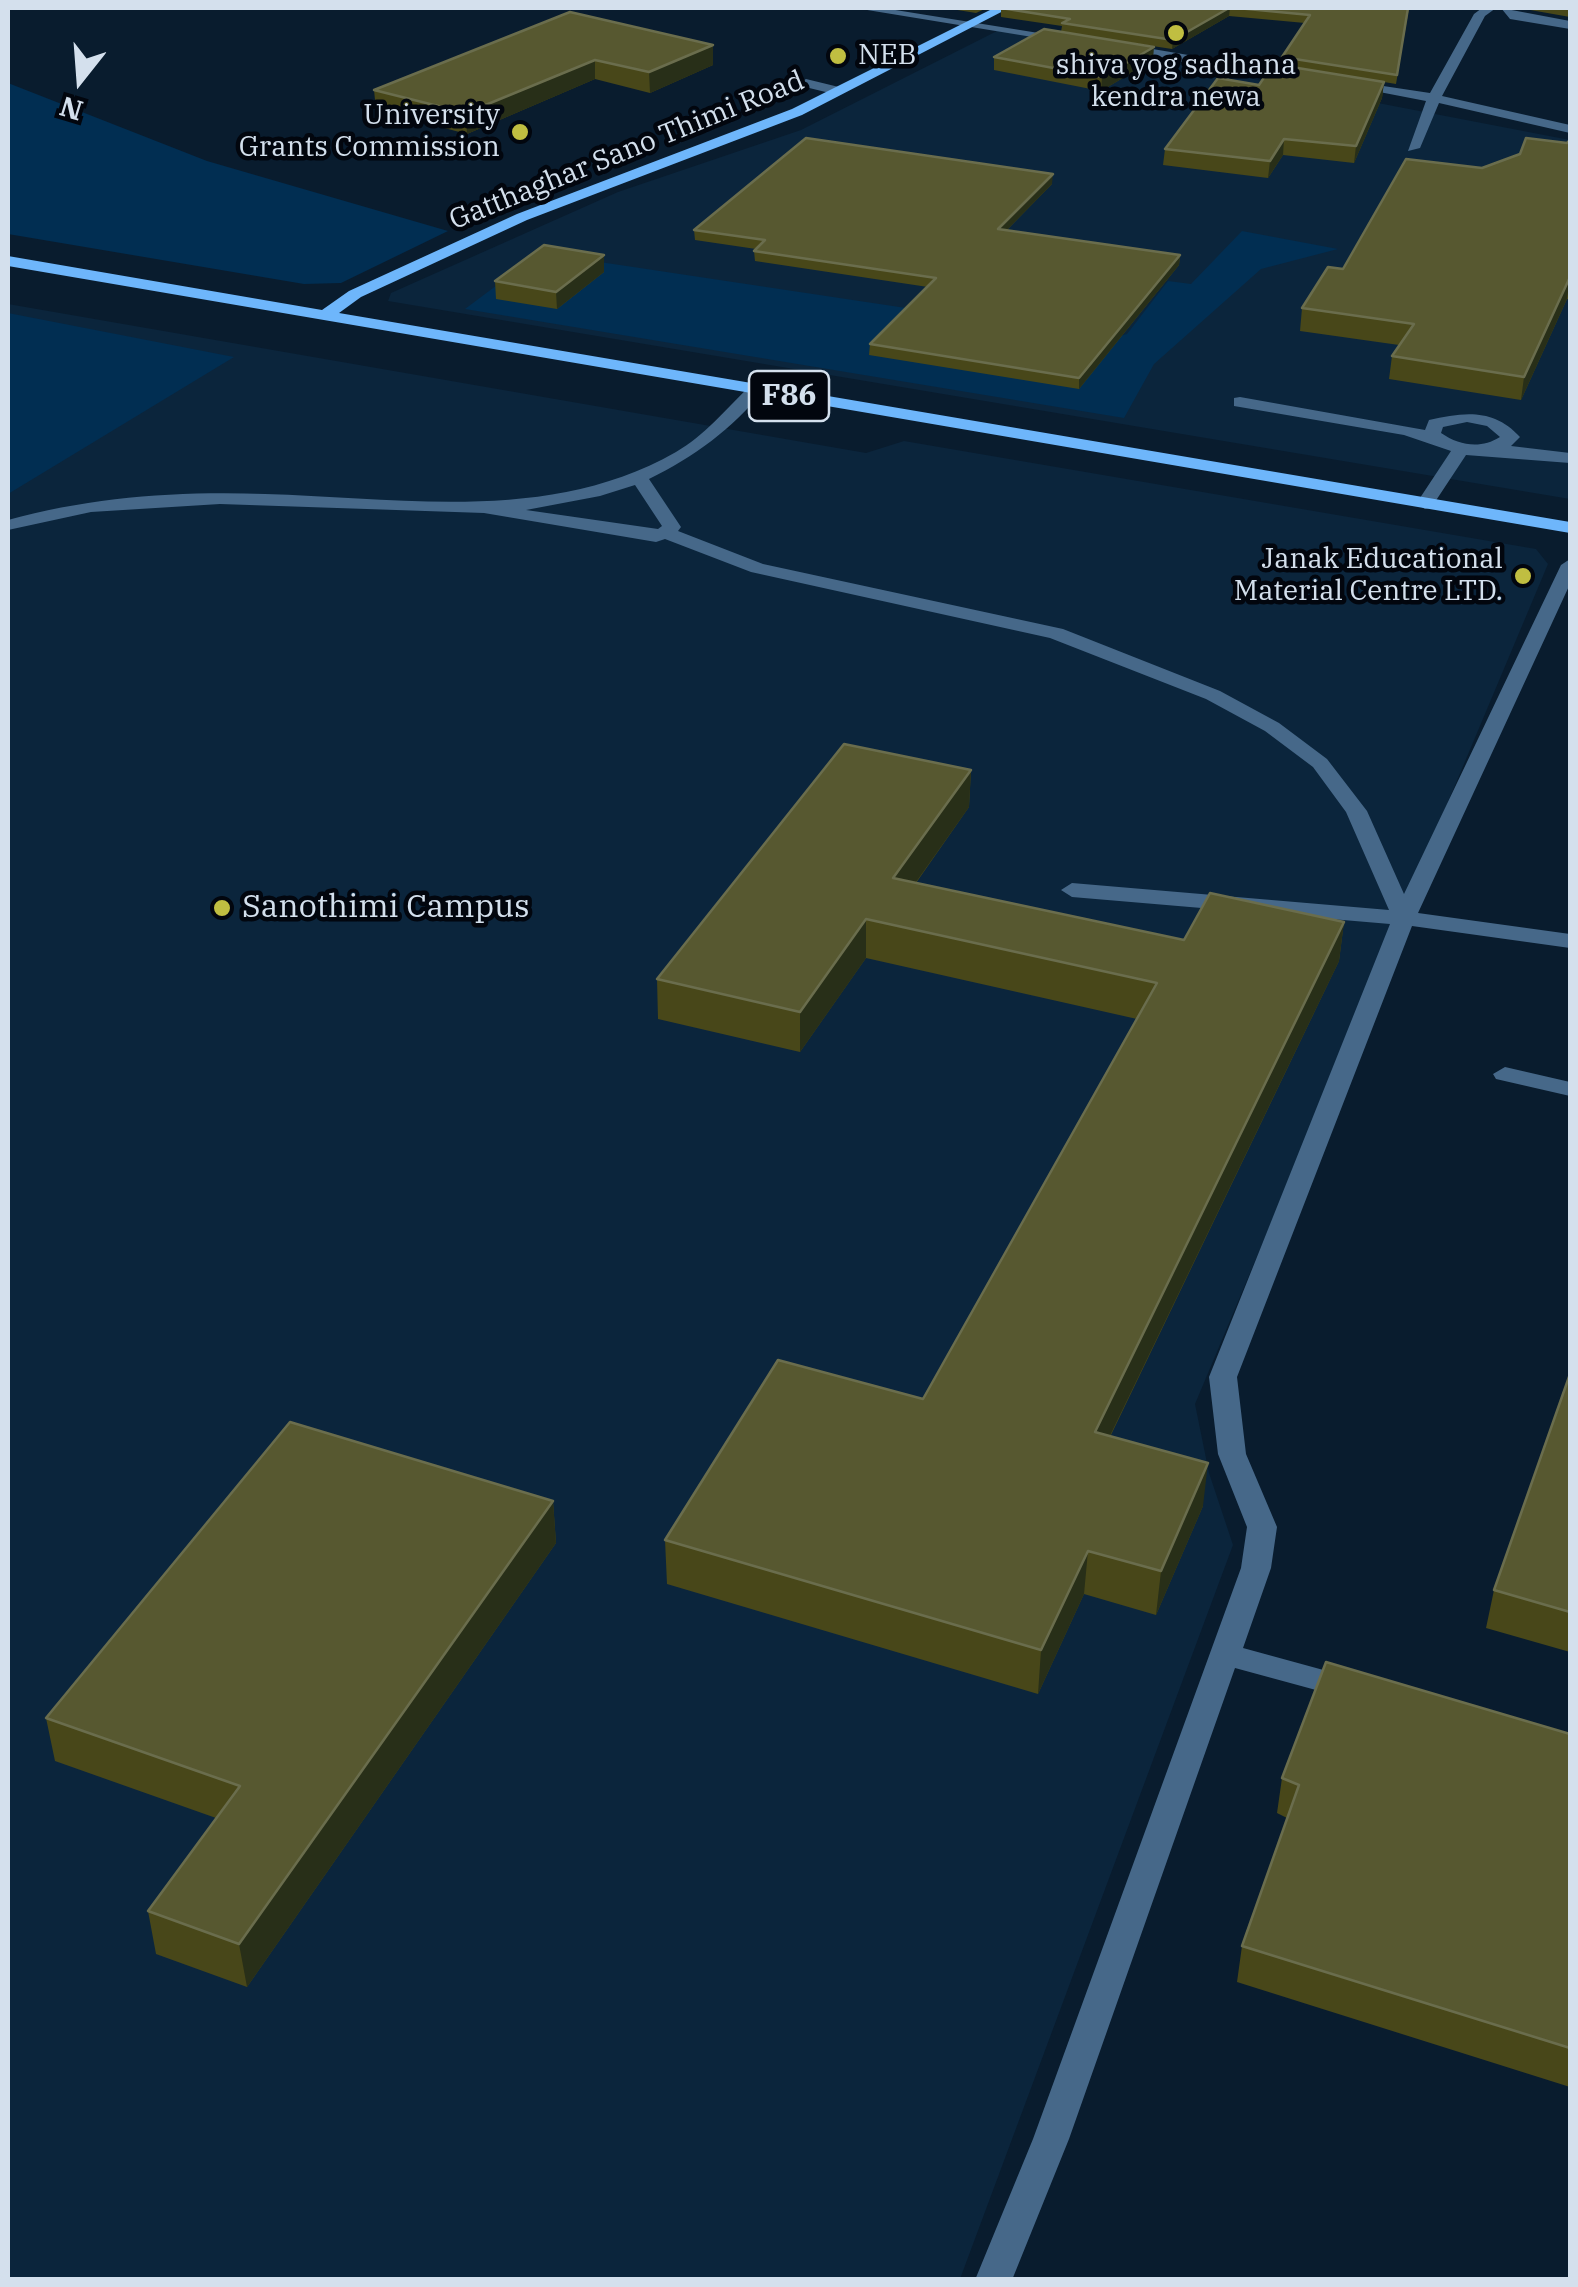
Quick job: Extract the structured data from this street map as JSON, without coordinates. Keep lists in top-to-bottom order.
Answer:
{
  "streets": {
    "main road": ["Gatthaghar Sano Thimi Road", "F86"]
  },
  "crossings": [
    ["Gatthaghar Sano Thimi Road", "F86"]
  ],
  "places": [
    "shiva yog sadhana kendra newa",
    "NEB",
    "University Grants Commission",
    "Janak Educational Material Centre LTD.",
    "Sanothimi Campus"
  ],
  "north": "bottom"
}
